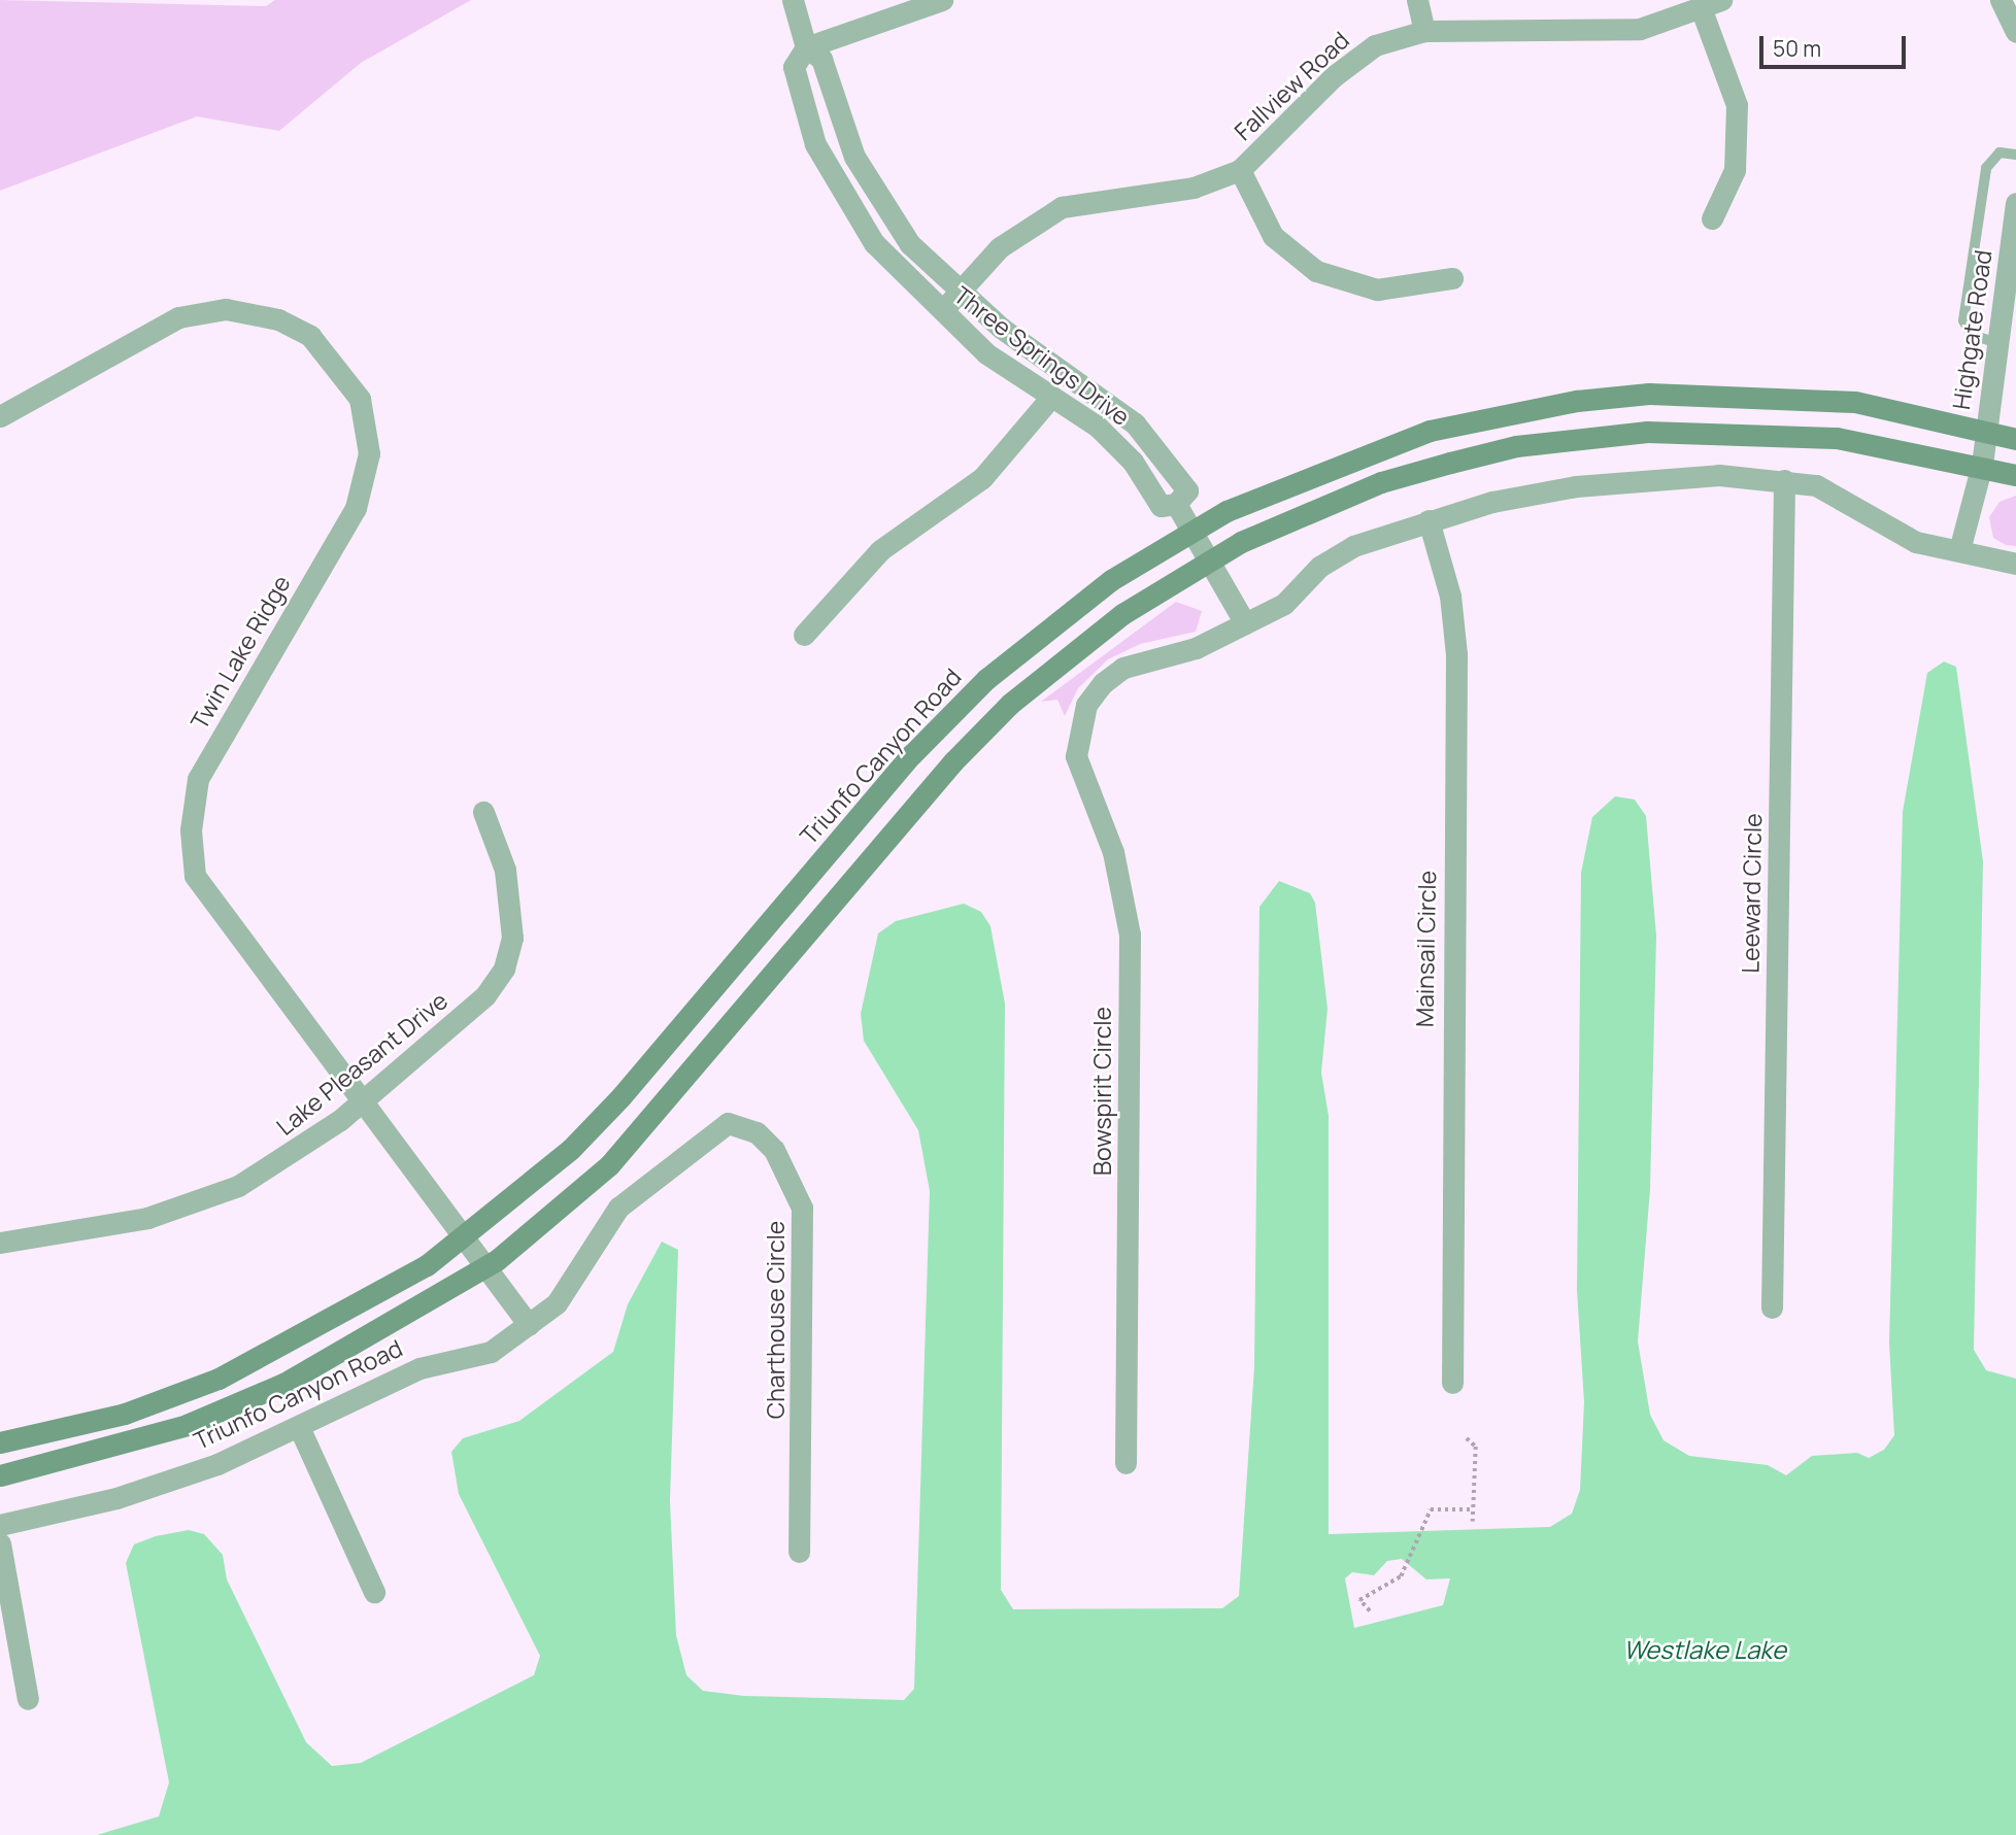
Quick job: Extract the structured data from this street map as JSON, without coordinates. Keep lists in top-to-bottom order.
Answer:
{
  "streets": {
    "street": [
      "Fallview Road",
      "Highgate Road",
      "Three Springs Drive",
      "Twin Lake Ridge",
      "Triunfo Canyon Road",
      "Leeward Circle",
      "Mainsail Circle",
      "Lake Pleasant Drive",
      "Bowspirit Circle",
      "Charthouse Circle"
    ]
  },
  "crossings": [
    ["Fallview Road", "Three Springs Drive"],
    ["Highgate Road", "Triunfo Canyon Road"],
    ["Three Springs Drive", "Triunfo Canyon Road"],
    ["Twin Lake Ridge", "Triunfo Canyon Road"],
    ["Twin Lake Ridge", "Lake Pleasant Drive"],
    ["Triunfo Canyon Road", "Charthouse Circle"]
  ],
  "water": ["Westlake Lake"],
  "scale_bar": "50 m"
}
